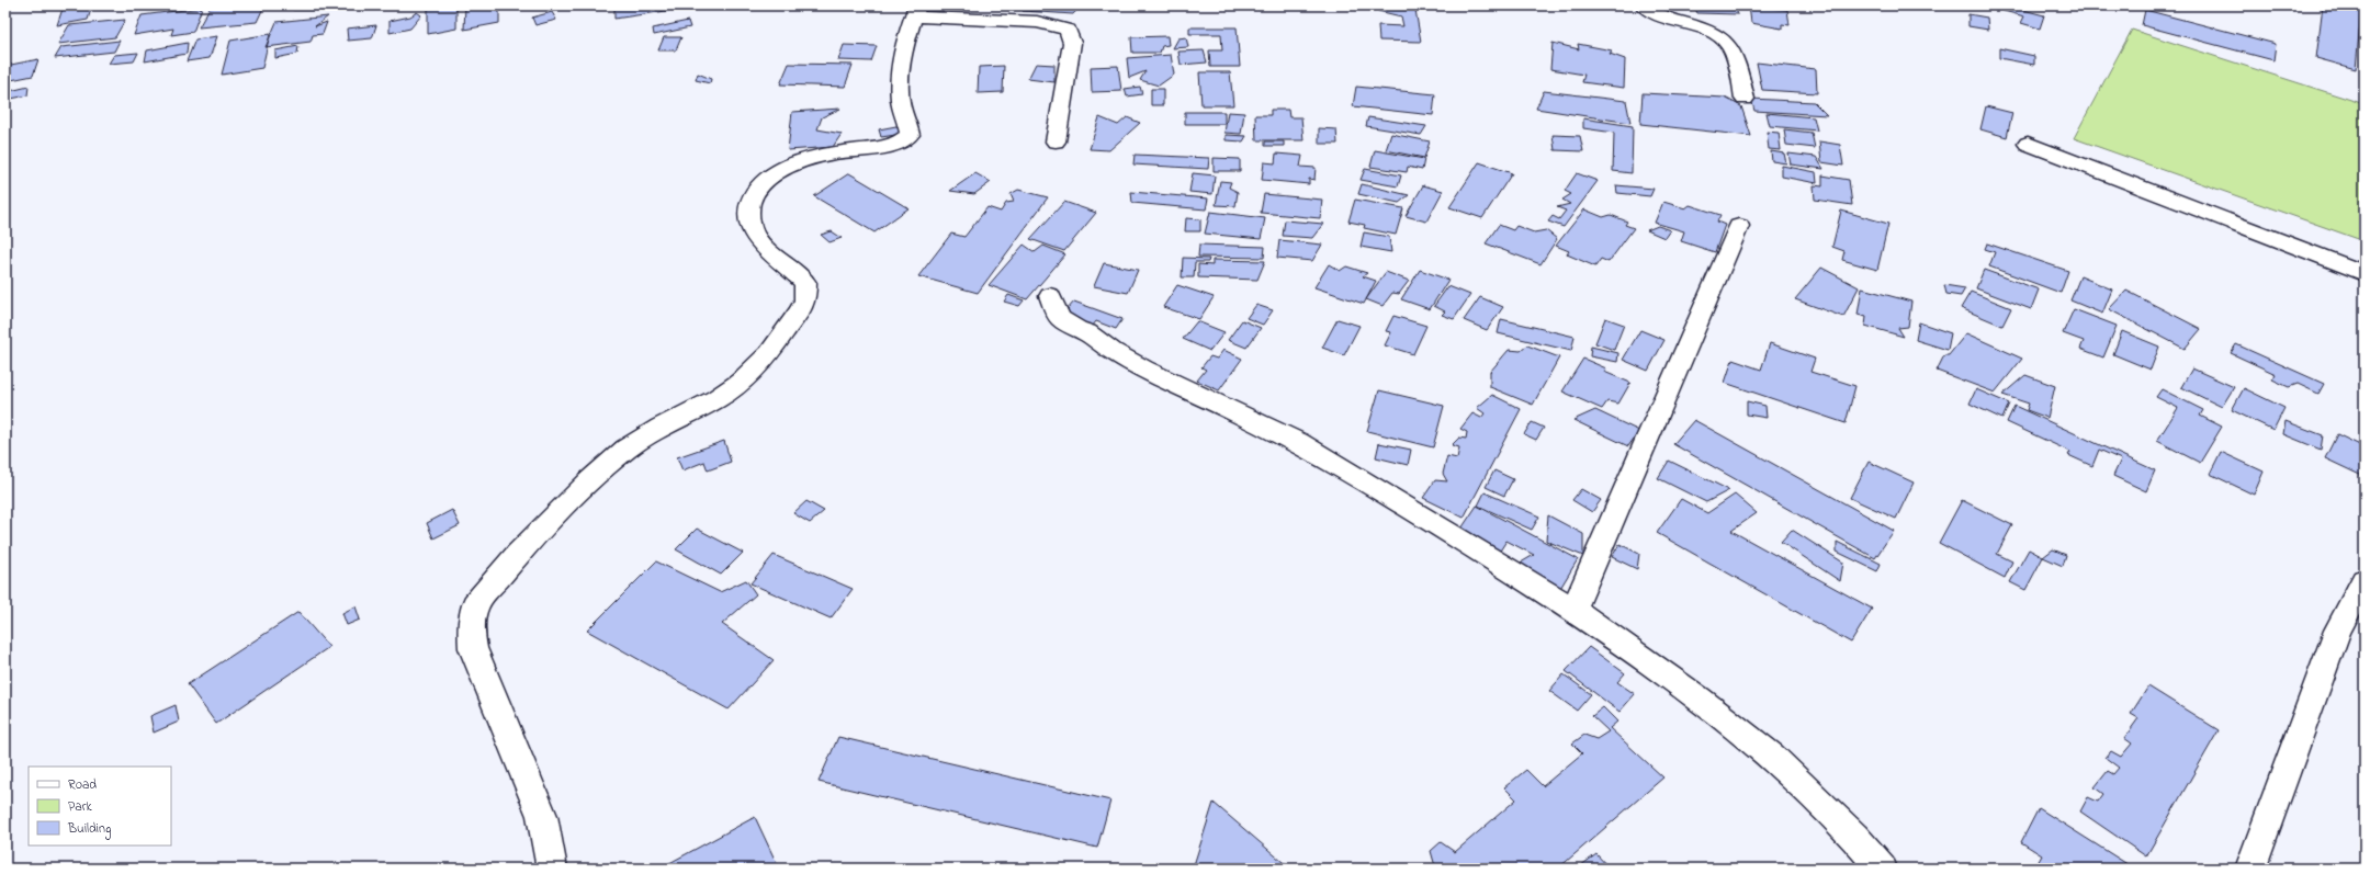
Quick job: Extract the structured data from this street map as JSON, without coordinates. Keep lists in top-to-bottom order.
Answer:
{
  "legend": ["Road", "Park", "Building"]
}
